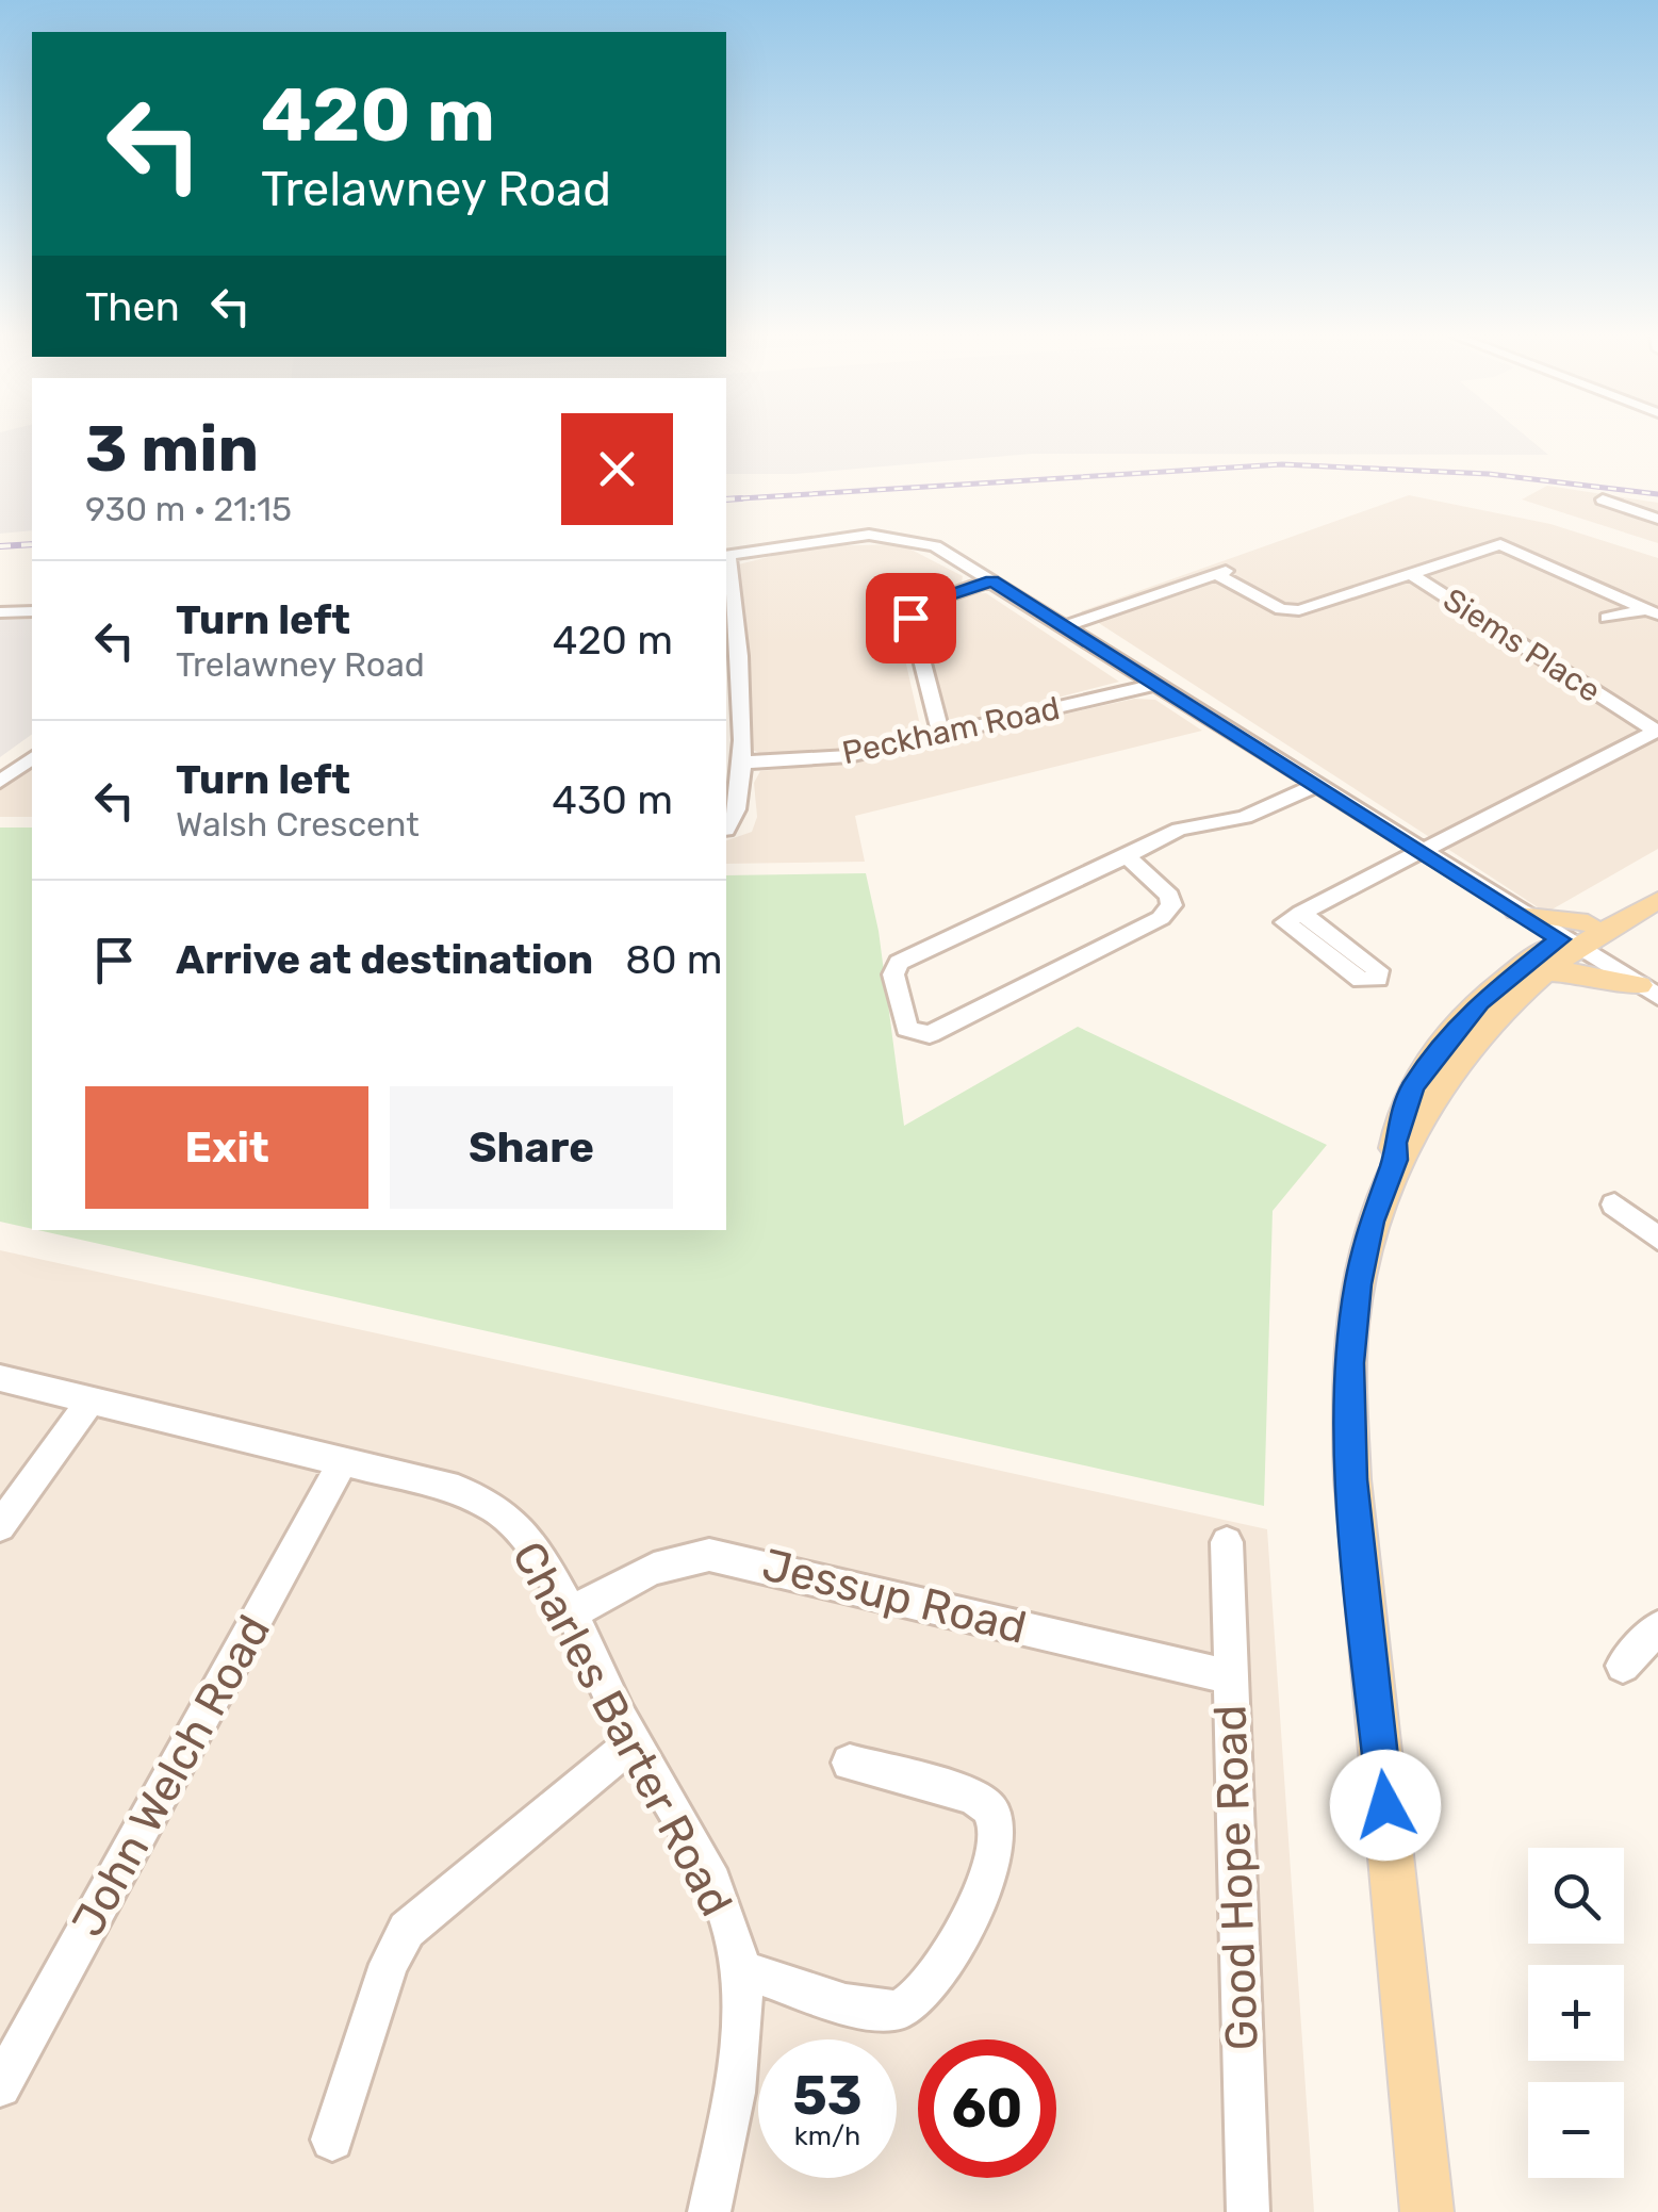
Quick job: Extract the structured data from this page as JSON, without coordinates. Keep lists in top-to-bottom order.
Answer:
{
  "streets": {
    "street": [
      "Siems Place",
      "Peckham Road",
      "Jessup Road",
      "Charles Barter Road",
      "John Welch Road",
      "Good Hope Road"
    ]
  },
  "crossings": [
    ["Jessup Road", "Charles Barter Road"],
    ["Jessup Road", "Good Hope Road"],
    ["Charles Barter Road", "John Welch Road"]
  ],
  "page": {
    "turn": ["420 m", "Trelawney Road"],
    "then": "Then",
    "heading": ["3 min", "930 m · 21:15"],
    "list": [
      {
        "name": "Turn left",
        "note": "Trelawney Road",
        "value": "420 m"
      },
      {
        "name": "Turn left",
        "note": "Walsh Crescent",
        "value": "430 m"
      },
      {
        "name": "Arrive at destination",
        "value": "80 m"
      }
    ],
    "buttons": ["Exit", "Share"],
    "map_buttons": ["+", "−"],
    "speed": "53 km/h",
    "limit": "60"
  }
}
